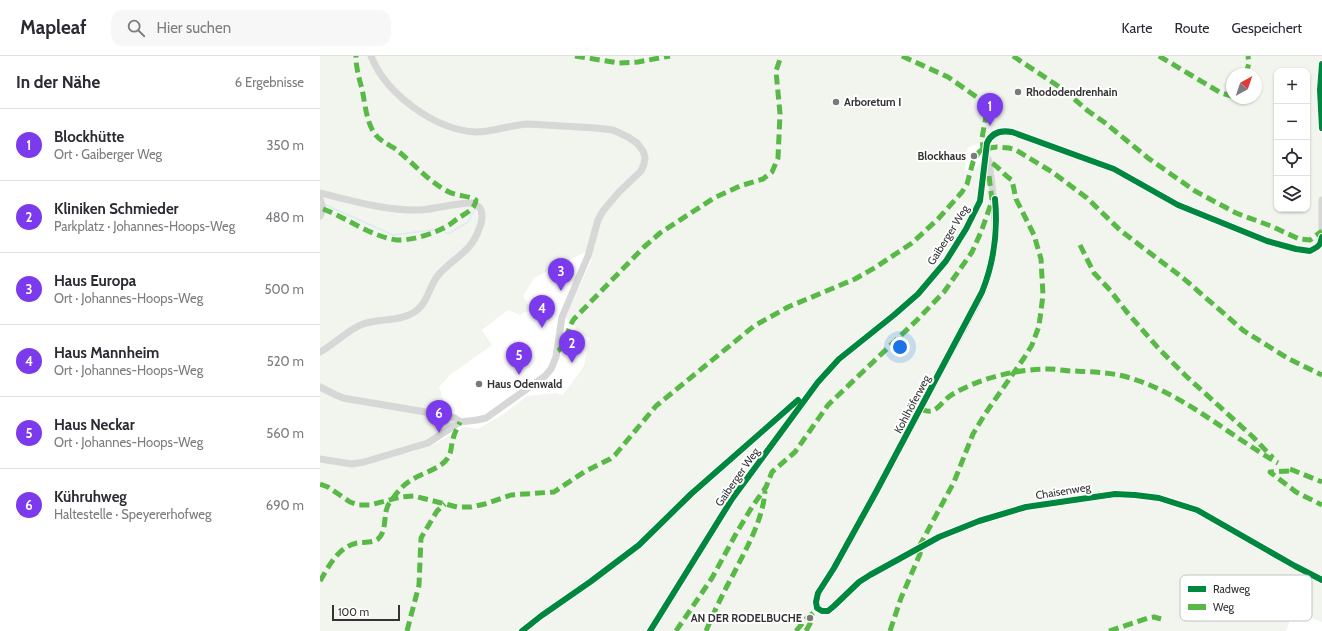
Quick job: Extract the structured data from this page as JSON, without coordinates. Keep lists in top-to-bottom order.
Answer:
{
  "streets": {
    "street": ["Gaiberger Weg", "Kohlhöferweg", "Chaisenweg"]
  },
  "crossings": [
    ["Gaiberger Weg", "Kohlhöferweg"],
    ["Kohlhöferweg", "Chaisenweg"]
  ],
  "places": [
    "Rhododendrenhain",
    "Arboretum I",
    "Blockhaus",
    "Haus Odenwald",
    "AN DER RODELBUCHE"
  ],
  "legend": ["Radweg", "Weg"],
  "scale_bar": "100 m",
  "north": "top right",
  "page": {
    "header": "Mapleaf",
    "search": "Hier suchen",
    "nav": ["Karte", "Route", "Gespeichert"],
    "heading": ["In der Nähe", "6 Ergebnisse"],
    "map_buttons": ["+", "−"],
    "pins": [
      "1",
      "3",
      "4",
      "2",
      "5",
      "6"
    ],
    "list": [
      {
        "mark": "1",
        "name": "Blockhütte",
        "note": "Ort · Gaiberger Weg",
        "value": "350 m"
      },
      {
        "mark": "2",
        "name": "Kliniken Schmieder",
        "note": "Parkplatz · Johannes-Hoops-Weg",
        "value": "480 m"
      },
      {
        "mark": "3",
        "name": "Haus Europa",
        "note": "Ort · Johannes-Hoops-Weg",
        "value": "500 m"
      },
      {
        "mark": "4",
        "name": "Haus Mannheim",
        "note": "Ort · Johannes-Hoops-Weg",
        "value": "520 m"
      },
      {
        "mark": "5",
        "name": "Haus Neckar",
        "note": "Ort · Johannes-Hoops-Weg",
        "value": "560 m"
      },
      {
        "mark": "6",
        "name": "Kühruhweg",
        "note": "Haltestelle · Speyererhofweg",
        "value": "690 m"
      }
    ],
    "scale": "100 m"
  }
}
